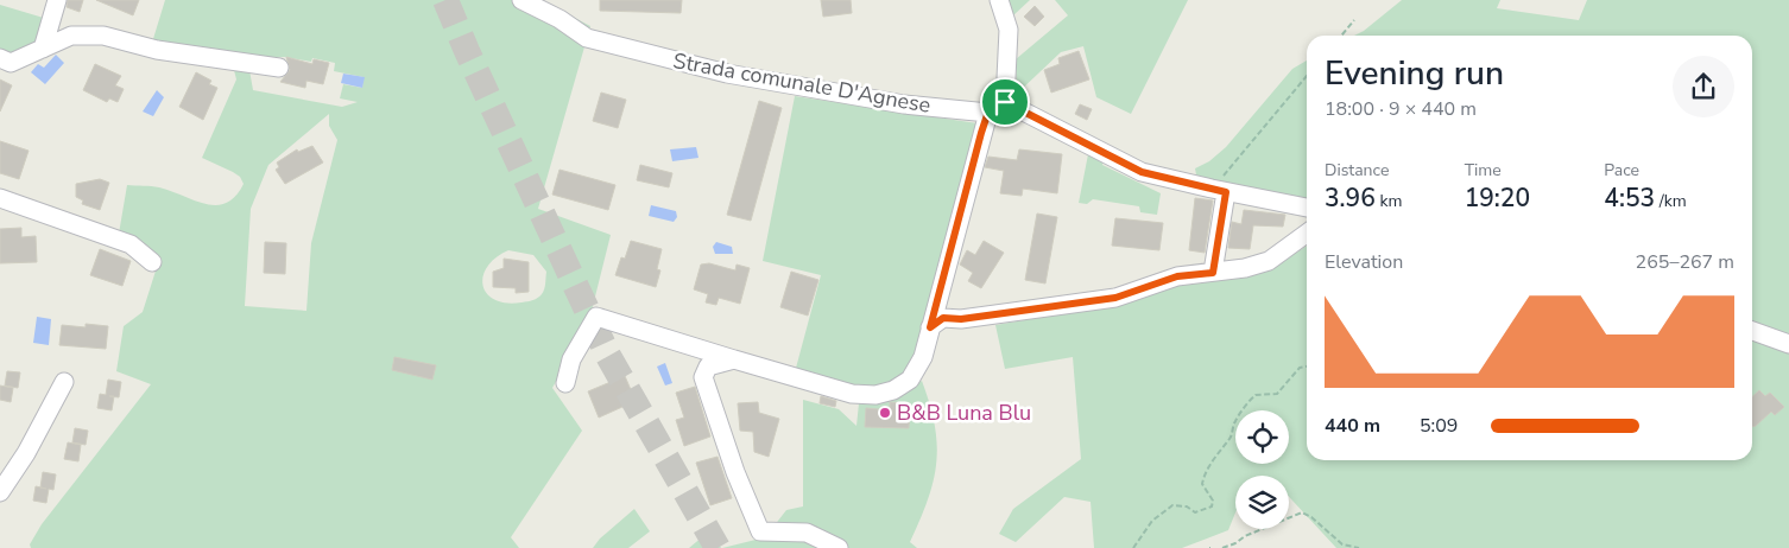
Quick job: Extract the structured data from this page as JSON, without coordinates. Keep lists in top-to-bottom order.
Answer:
{
  "streets": {
    "street": ["Strada comunale D'Agnese"]
  },
  "places": ["B&B Luna Blu"],
  "page": {
    "heading": ["Evening run", "18:00 · 9 × 440 m"],
    "stats": [
      ["Distance", "3.96 km"],
      ["Time", "19:20"],
      ["Pace", "4:53 /km"]
    ],
    "chart": ["Elevation", "265–267 m"],
    "list": [
      {
        "name": "440 m",
        "note": "5:09"
      }
    ]
  }
}
